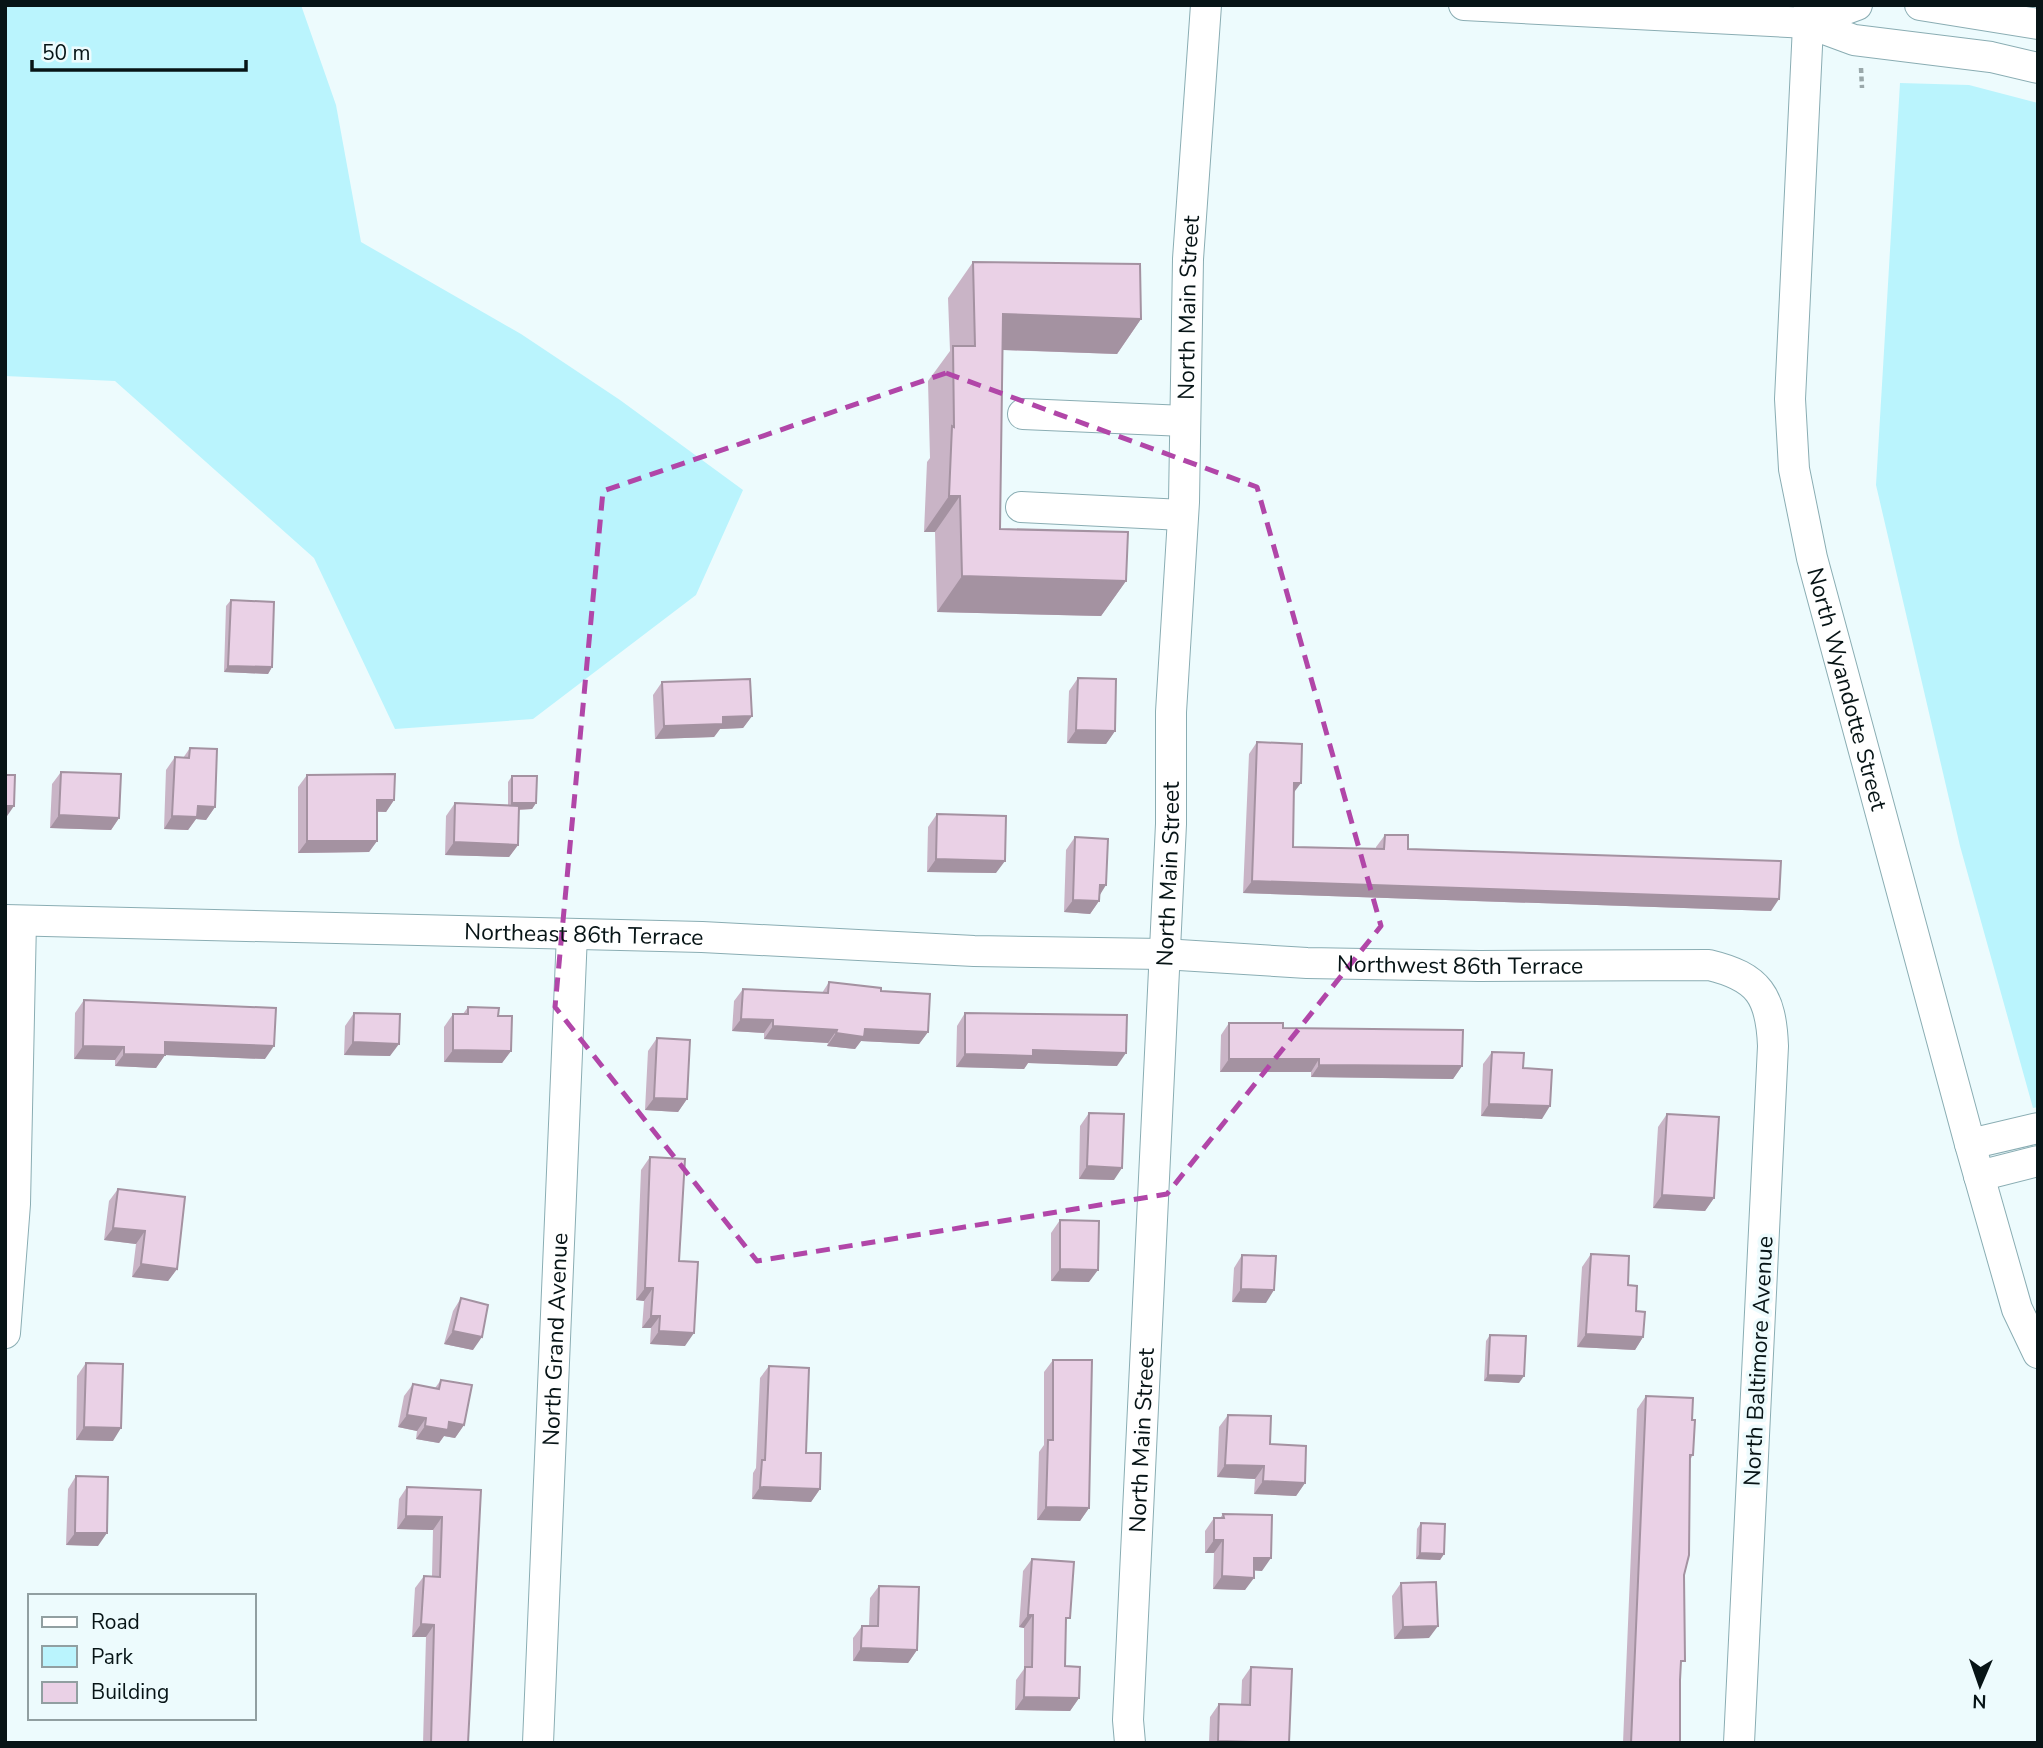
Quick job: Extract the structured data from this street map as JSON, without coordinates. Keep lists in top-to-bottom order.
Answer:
{
  "streets": {
    "street": [
      "North Main Street",
      "North Wyandotte Street",
      "Northeast 86th Terrace",
      "Northwest 86th Terrace",
      "North Grand Avenue",
      "North Baltimore Avenue"
    ]
  },
  "crossings": [
    ["North Main Street", "Northeast 86th Terrace"],
    ["North Main Street", "Northwest 86th Terrace"],
    ["Northeast 86th Terrace", "Northwest 86th Terrace"],
    ["Northeast 86th Terrace", "North Grand Avenue"],
    ["Northwest 86th Terrace", "North Baltimore Avenue"]
  ],
  "legend": ["Road", "Park", "Building"],
  "scale_bar": "50 m",
  "north": "bottom"
}
